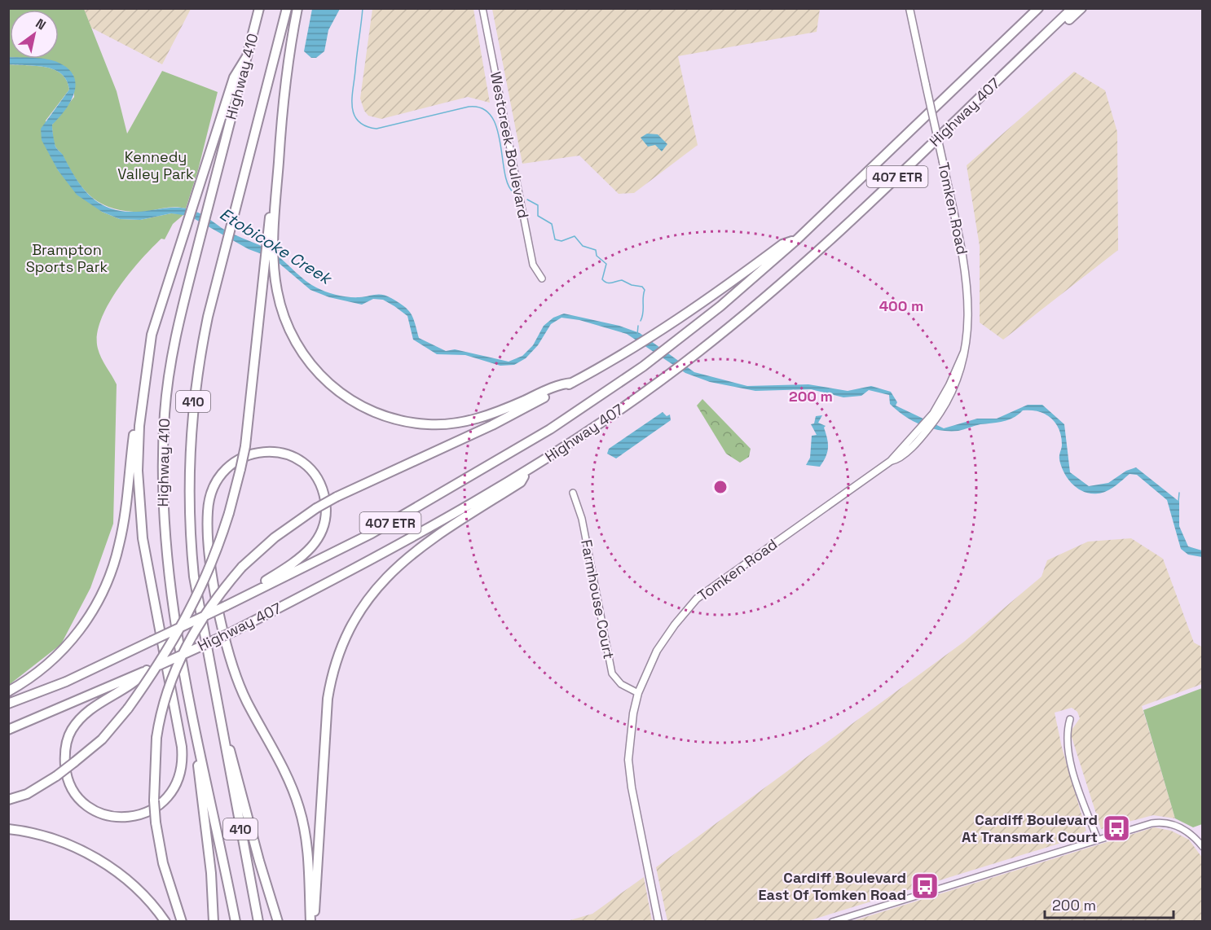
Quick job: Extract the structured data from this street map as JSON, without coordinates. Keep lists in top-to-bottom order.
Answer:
{
  "streets": {
    "highway": [
      "Highway 410",
      "Highway 407",
      "407 ETR",
      "410"
    ],
    "main road": ["Tomken Road"],
    "street": ["Westcreek Boulevard", "Farmhouse Court"]
  },
  "crossings": [
    ["Tomken Road", "Farmhouse Court"]
  ],
  "water": ["Etobicoke Creek"],
  "parks": ["Kennedy Valley Park", "Brampton Sports Park"],
  "places": {
    "bus stop": ["Cardiff Boulevard At Transmark Court", "Cardiff Boulevard East Of Tomken Road"]
  },
  "scale_bar": "200 m",
  "north": "top right",
  "rings": ["400 m", "200 m"]
}
